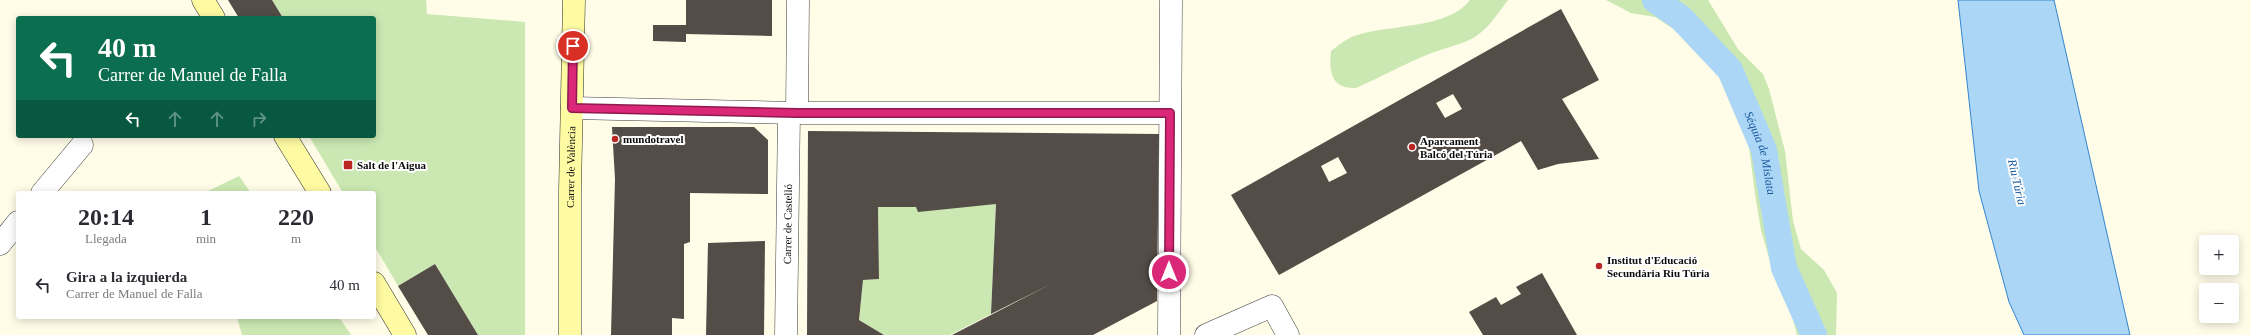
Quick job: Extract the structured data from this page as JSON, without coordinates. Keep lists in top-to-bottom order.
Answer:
{
  "streets": {
    "main road": ["Carrer de València"],
    "street": ["Carrer de Castelló"]
  },
  "water": ["Séquia de Mislata", "Riu Túria"],
  "places": {
    "other": ["mundotravel", "Aparcament Balcó del Túria", "Institut d'Educació Secundària Riu Túria"],
    "transit": ["Salt de l'Aigua"]
  },
  "page": {
    "turn": ["40 m", "Carrer de Manuel de Falla"],
    "eta": [
      "20:14",
      "Llegada",
      "1",
      "min",
      "220",
      "m"
    ],
    "map_buttons": ["+", "−"],
    "list": [
      {
        "name": "Gira a la izquierda",
        "note": "Carrer de Manuel de Falla",
        "value": "40 m"
      }
    ]
  }
}
